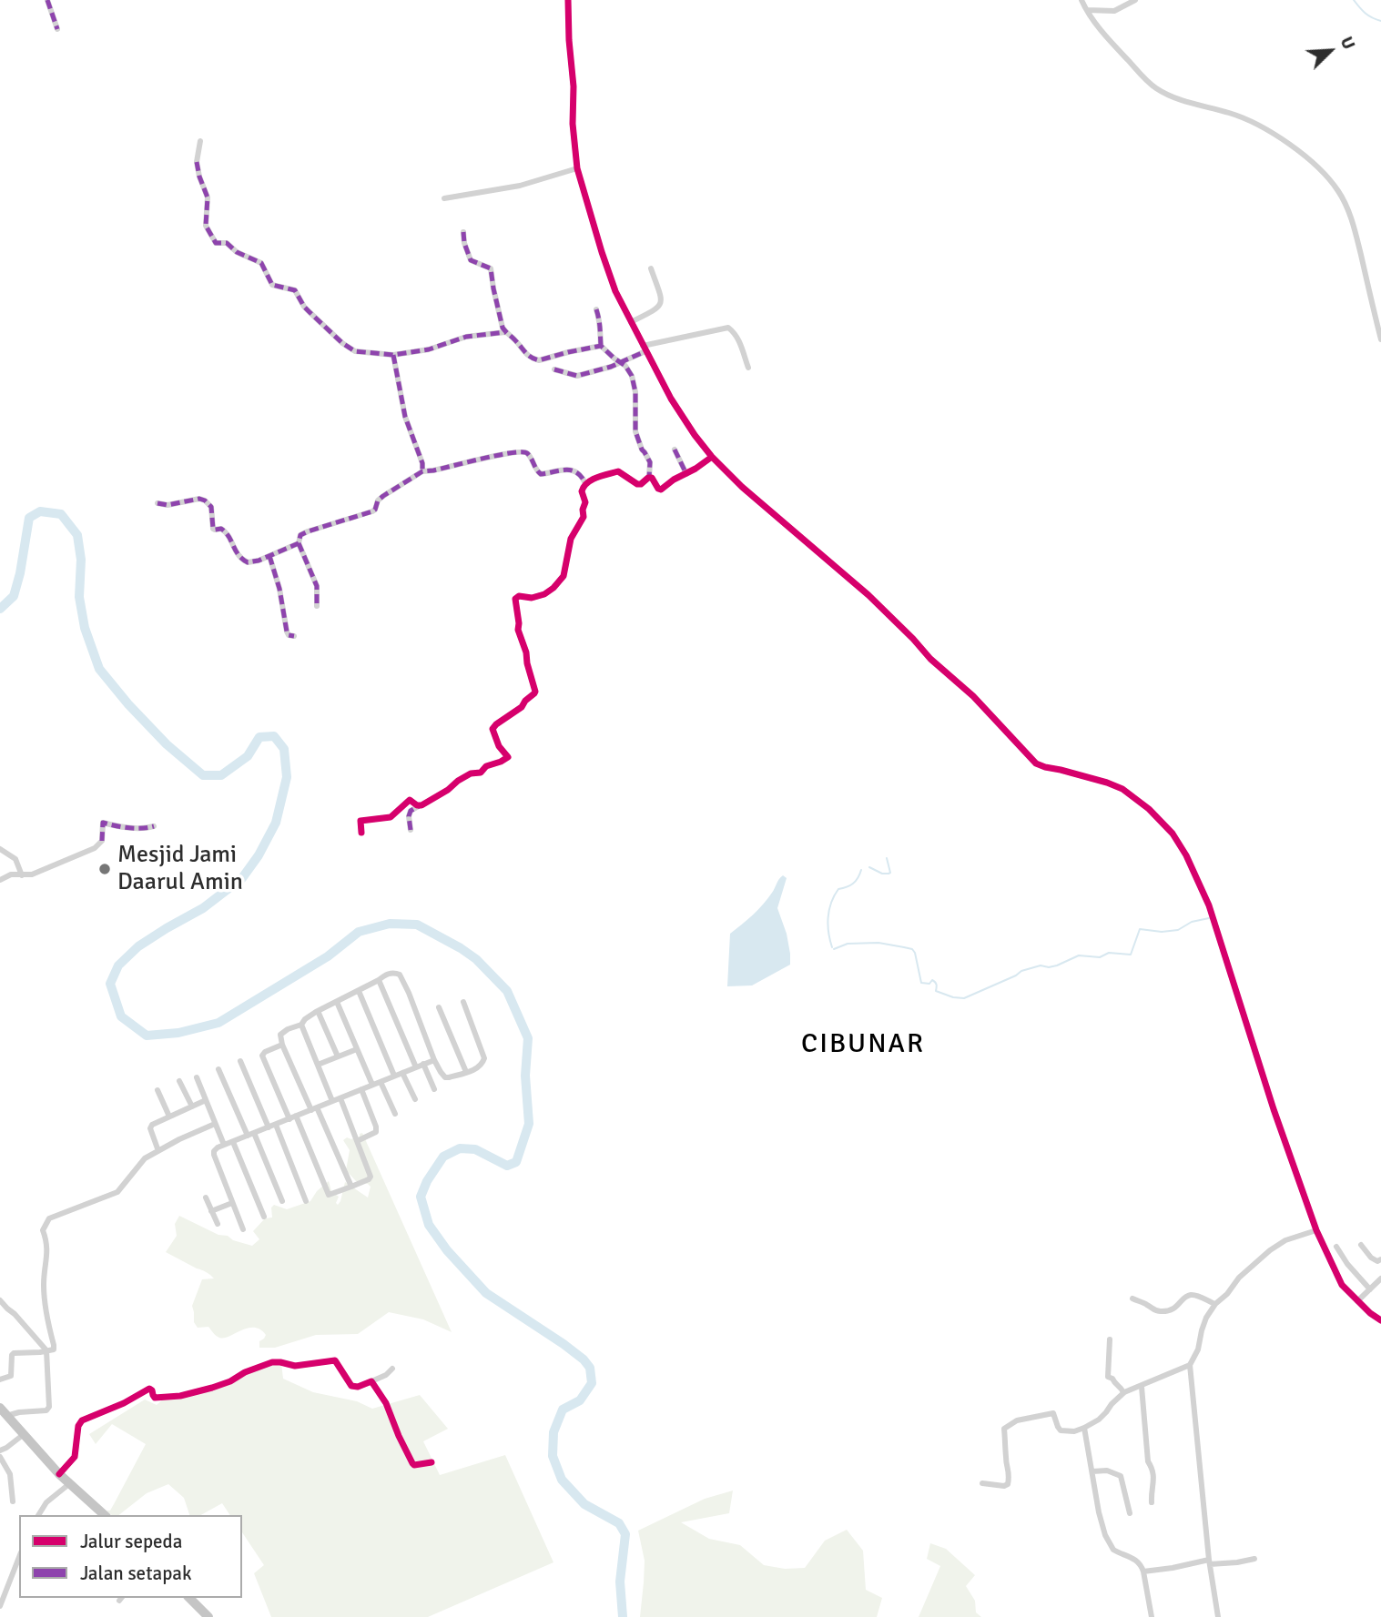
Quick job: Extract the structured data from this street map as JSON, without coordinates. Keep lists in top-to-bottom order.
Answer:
{
  "districts": ["CIBUNAR"],
  "places": ["Mesjid Jami Daarul Amin"],
  "legend": ["Jalur sepeda", "Jalan setapak"],
  "north": "top right"
}
